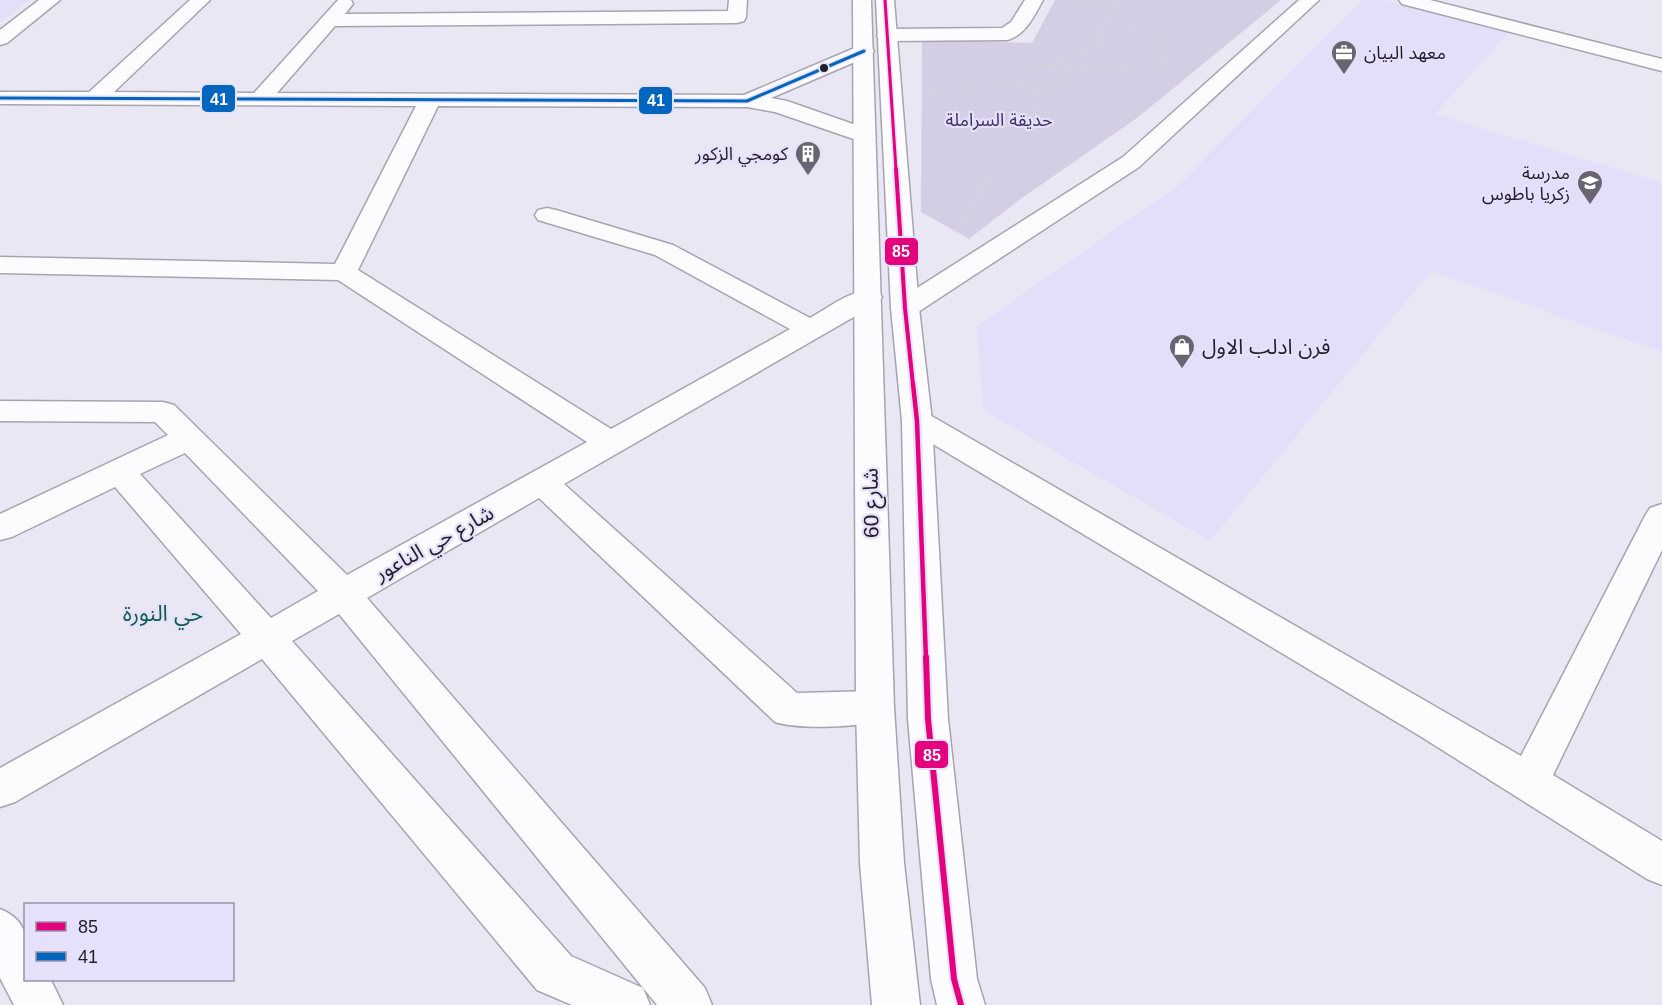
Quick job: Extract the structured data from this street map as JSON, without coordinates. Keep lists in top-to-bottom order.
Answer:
{
  "streets": {
    "street": ["شارع 60", "شارع حي الناعور"]
  },
  "crossings": [
    ["شارع 60", "شارع حي الناعور"]
  ],
  "districts": ["حي النورة"],
  "parks": ["حديقة السراملة"],
  "places": {
    "office": ["معهد البيان"],
    "building": ["كومجي الزكور"],
    "school or university": ["مدرسة زكريا باطوس"],
    "shop": ["فرن ادلب الاول"]
  },
  "lines": ["transit line 85", "transit line 41"],
  "legend": ["85", "41"]
}
